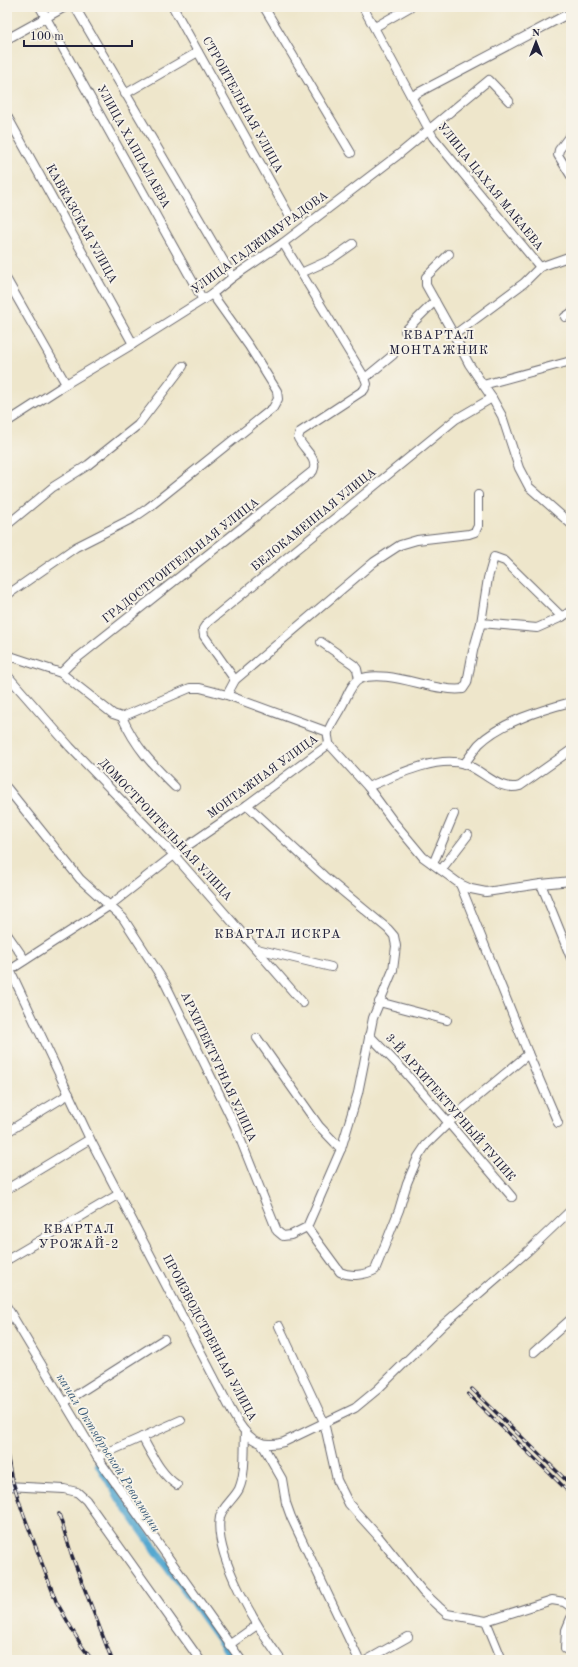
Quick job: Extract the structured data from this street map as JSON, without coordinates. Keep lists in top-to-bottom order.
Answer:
{
  "streets": {
    "street": [
      "СТРОИТЕЛЬНАЯ УЛИЦА",
      "УЛИЦА ХАППАЛАЕВА",
      "УЛИЦА ЦАХАЯ МАКАЕВА",
      "КАВКАЗСКАЯ УЛИЦА",
      "УЛИЦА ГАДЖИМУРАДОВА",
      "БЕЛОКАМЕННАЯ УЛИЦА",
      "ГРАДОСТРОИТЕЛЬНАЯ УЛИЦА",
      "МОНТАЖНАЯ УЛИЦА",
      "ДОМОСТРОИТЕЛЬНАЯ УЛИЦА",
      "АРХИТЕКТУРНАЯ УЛИЦА",
      "3-Й АРХИТЕКТУРНЫЙ ТУПИК",
      "ПРОИЗВОДСТВЕННАЯ УЛИЦА"
    ]
  },
  "crossings": [
    ["УЛИЦА ХАППАЛАЕВА", "УЛИЦА ГАДЖИМУРАДОВА"],
    ["УЛИЦА ЦАХАЯ МАКАЕВА", "УЛИЦА ГАДЖИМУРАДОВА"],
    ["КАВКАЗСКАЯ УЛИЦА", "УЛИЦА ГАДЖИМУРАДОВА"],
    ["МОНТАЖНАЯ УЛИЦА", "ДОМОСТРОИТЕЛЬНАЯ УЛИЦА"],
    ["МОНТАЖНАЯ УЛИЦА", "АРХИТЕКТУРНАЯ УЛИЦА"],
    ["МОНТАЖНАЯ УЛИЦА", "ПРОИЗВОДСТВЕННАЯ УЛИЦА"]
  ],
  "districts": ["КВАРТАЛ МОНТАЖНИК", "КВАРТАЛ ИСКРА", "КВАРТАЛ УРОЖАЙ-2"],
  "water": ["канал Октябрьской Революции"],
  "scale_bar": "100 m",
  "north": "top"
}
